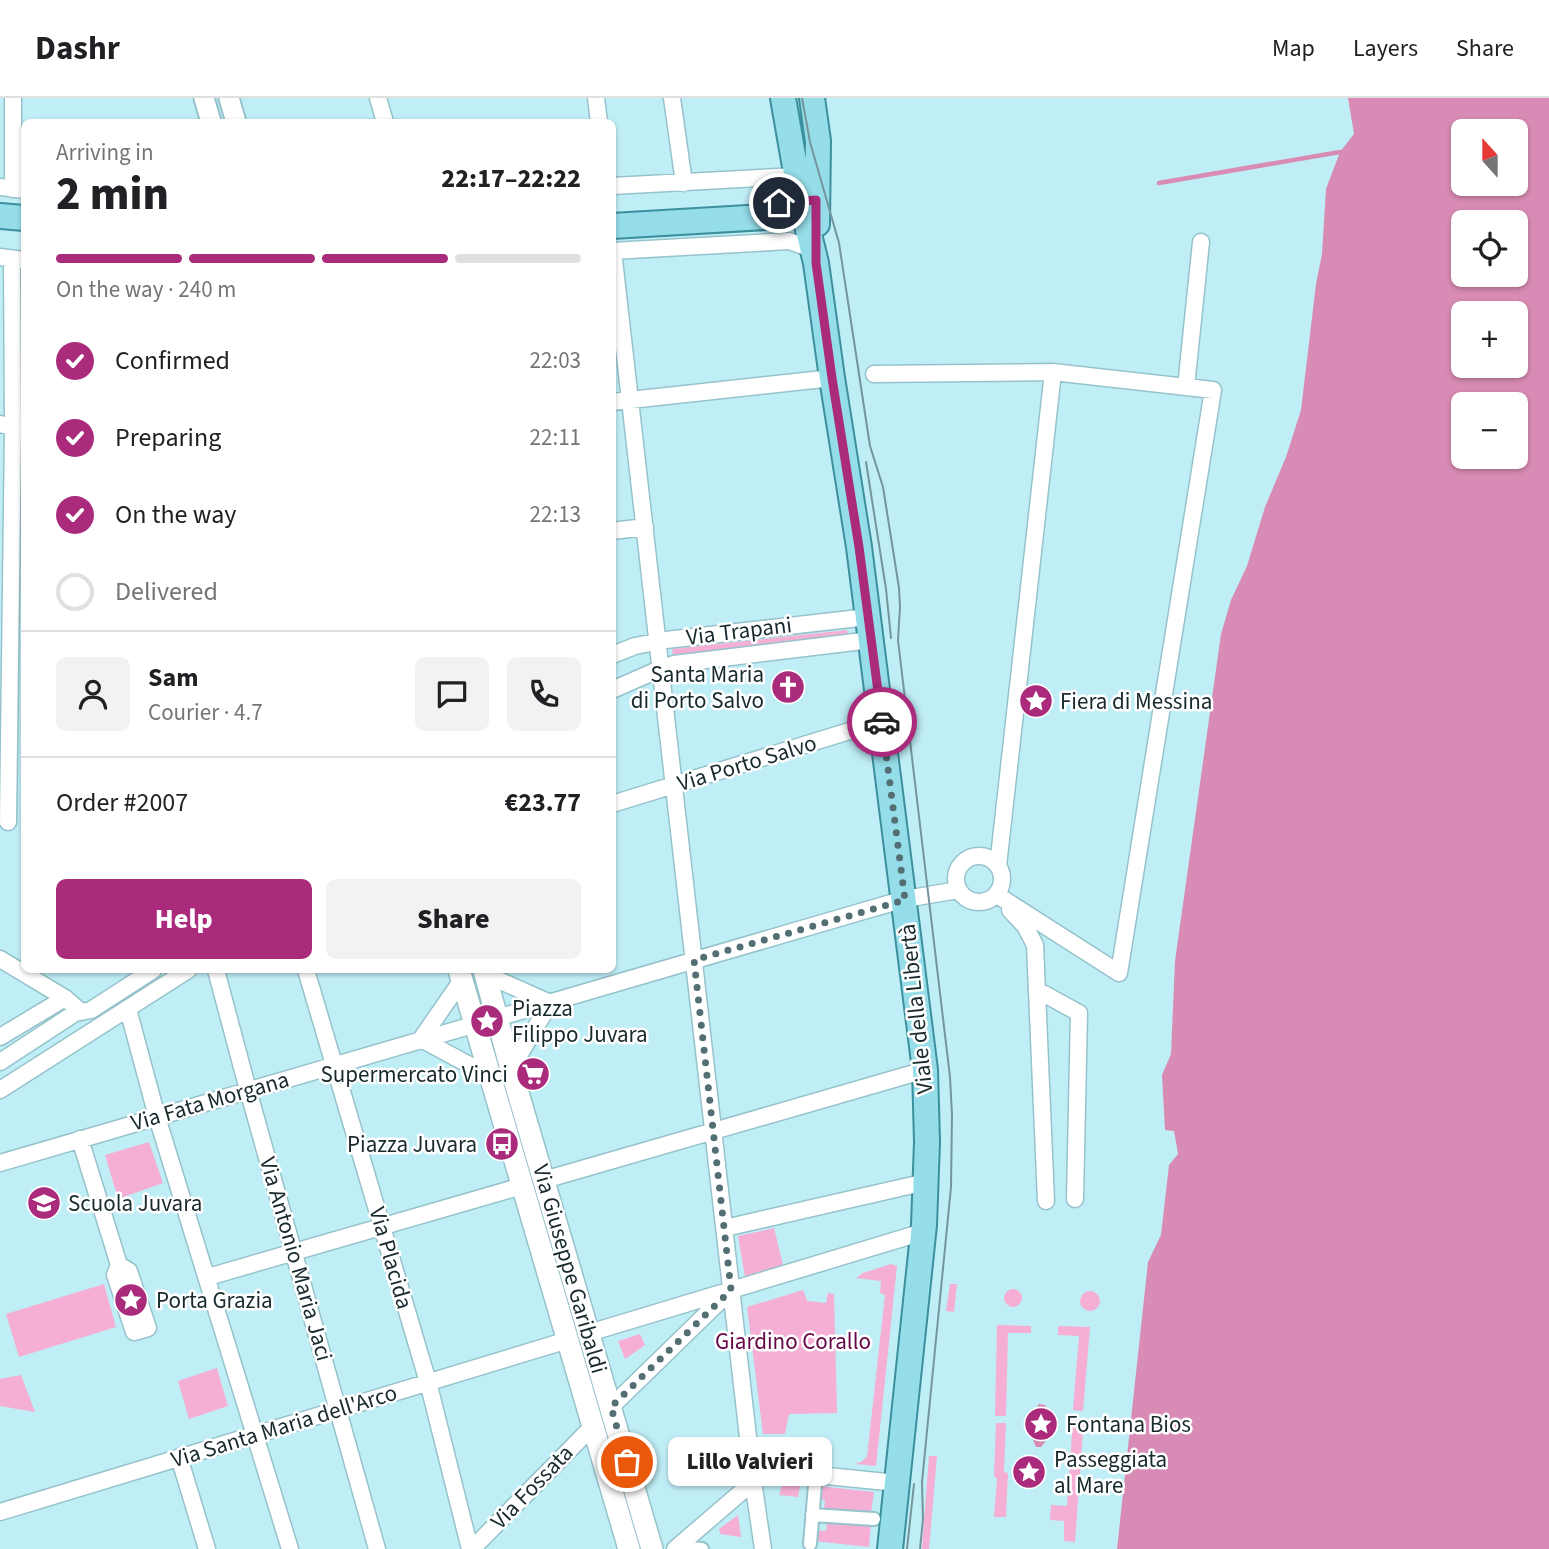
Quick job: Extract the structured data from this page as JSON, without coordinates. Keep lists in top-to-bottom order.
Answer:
{
  "streets": {
    "main road": ["Viale della Libertà", "Via Giuseppe Garibaldi"],
    "street": [
      "Via Trapani",
      "Via Porto Salvo",
      "Via Fata Morgana",
      "Via Placida",
      "Via Antonio Maria Jaci",
      "Via Santa Maria dell'Arco",
      "Via Fossata"
    ]
  },
  "crossings": [
    ["Via Trapani", "Viale della Libertà"],
    ["Via Porto Salvo", "Viale della Libertà"],
    ["Via Fata Morgana", "Via Placida"],
    ["Via Fata Morgana", "Via Antonio Maria Jaci"],
    ["Via Fata Morgana", "Via Giuseppe Garibaldi"],
    ["Via Placida", "Via Santa Maria dell'Arco"],
    ["Via Placida", "Via Fossata"],
    ["Via Antonio Maria Jaci", "Via Santa Maria dell'Arco"],
    ["Via Giuseppe Garibaldi", "Via Santa Maria dell'Arco"],
    ["Via Giuseppe Garibaldi", "Via Fossata"]
  ],
  "parks": ["Giardino Corallo"],
  "places": {
    "church": ["Santa Maria di Porto Salvo"],
    "place": [
      "Fiera di Messina",
      "Piazza Filippo Juvara",
      "Porta Grazia",
      "Fontana Bios",
      "Passeggiata al Mare"
    ],
    "supermarket": ["Supermercato Vinci"],
    "bus stop": ["Piazza Juvara"],
    "school or university": ["Scuola Juvara"],
    "other": ["Lillo Valvieri"]
  },
  "north": "top",
  "page": {
    "header": "Dashr",
    "nav": ["Map", "Layers", "Share"],
    "map_buttons": ["+", "−"],
    "heading": ["2 min", "Arriving in", "22:17–22:22"],
    "panel": [
      "Sam",
      "Courier · 4.7",
      "Order #2007",
      "€23.77"
    ],
    "bar": "On the way · 240 m",
    "list": [
      ["Confirmed", "22:03"],
      ["Preparing", "22:11"],
      ["On the way", "22:13"],
      "Delivered"
    ],
    "buttons": ["Help", "Share"],
    "bubble": "Lillo Valvieri"
  }
}
